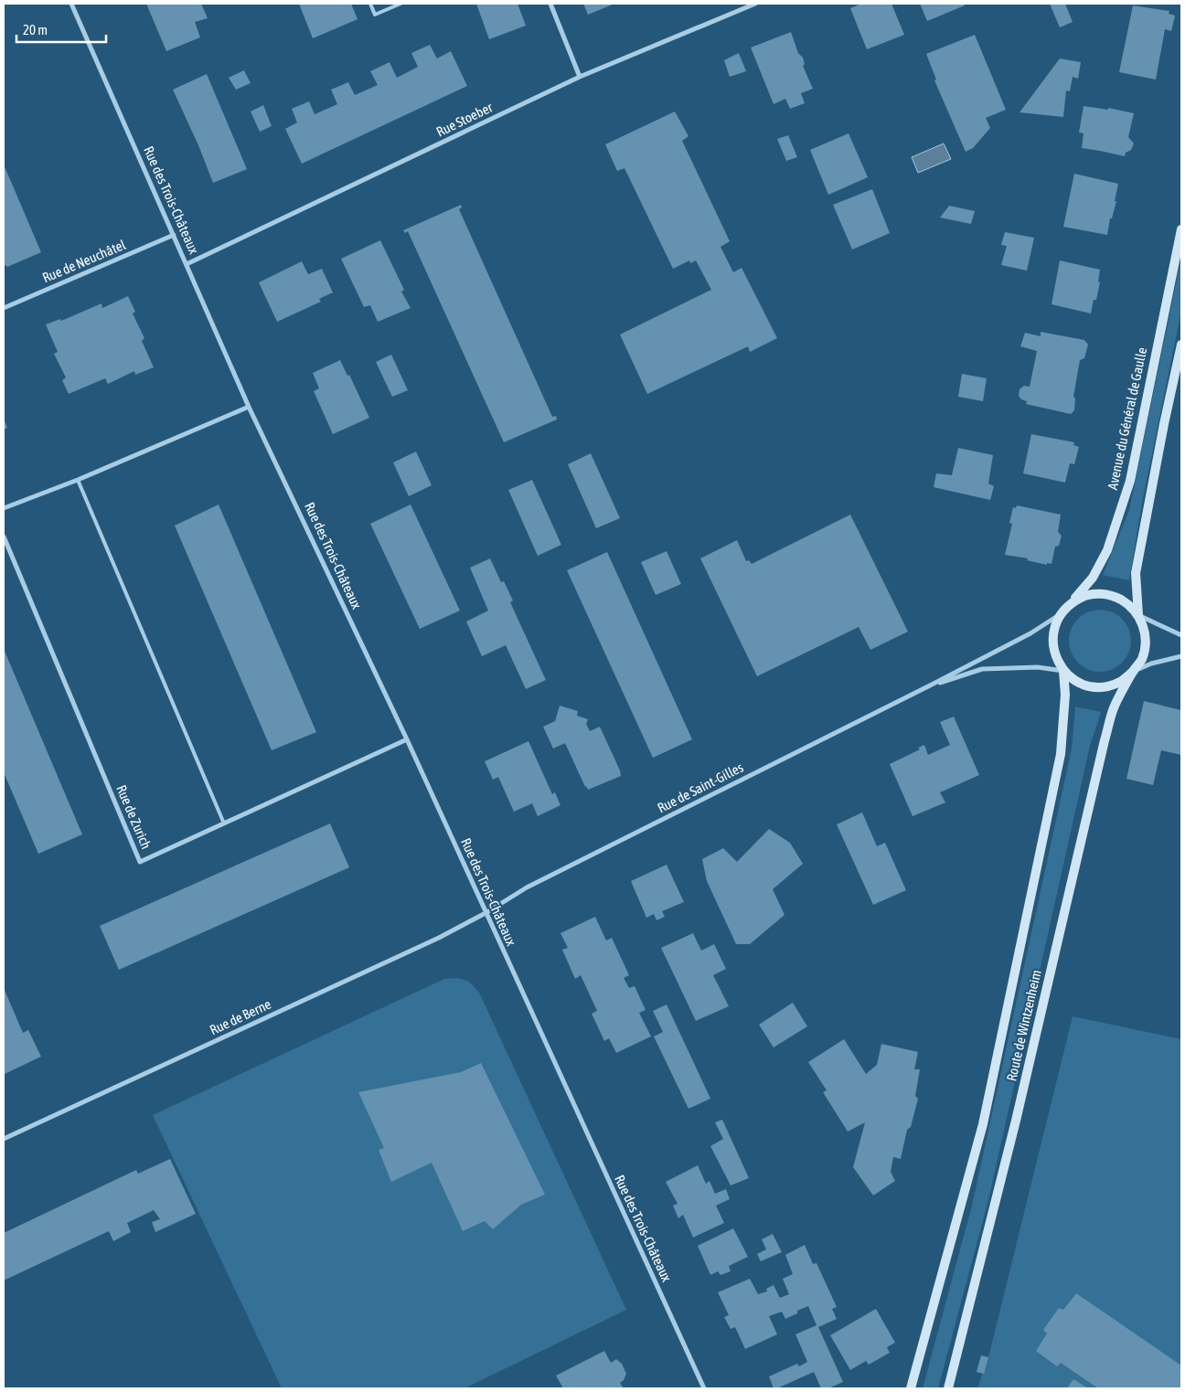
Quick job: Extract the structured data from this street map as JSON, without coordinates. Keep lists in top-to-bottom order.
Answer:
{
  "streets": {
    "main road": ["Avenue du Général de Gaulle", "Route de Wintzenheim"],
    "street": [
      "Rue Stoeber",
      "Rue des Trois-Châteaux",
      "Rue de Neuchâtel",
      "Rue de Saint-Gilles",
      "Rue de Zurich",
      "Rue de Berne"
    ]
  },
  "crossings": [
    ["Rue Stoeber", "Rue des Trois-Châteaux"],
    ["Rue des Trois-Châteaux", "Rue de Neuchâtel"],
    ["Rue des Trois-Châteaux", "Rue de Saint-Gilles"],
    ["Rue des Trois-Châteaux", "Rue de Zurich"],
    ["Rue des Trois-Châteaux", "Rue de Berne"],
    ["Avenue du Général de Gaulle", "Rue de Saint-Gilles"],
    ["Avenue du Général de Gaulle", "Route de Wintzenheim"],
    ["Rue de Saint-Gilles", "Rue de Berne"],
    ["Rue de Saint-Gilles", "Route de Wintzenheim"]
  ],
  "scale_bar": "20 m"
}
